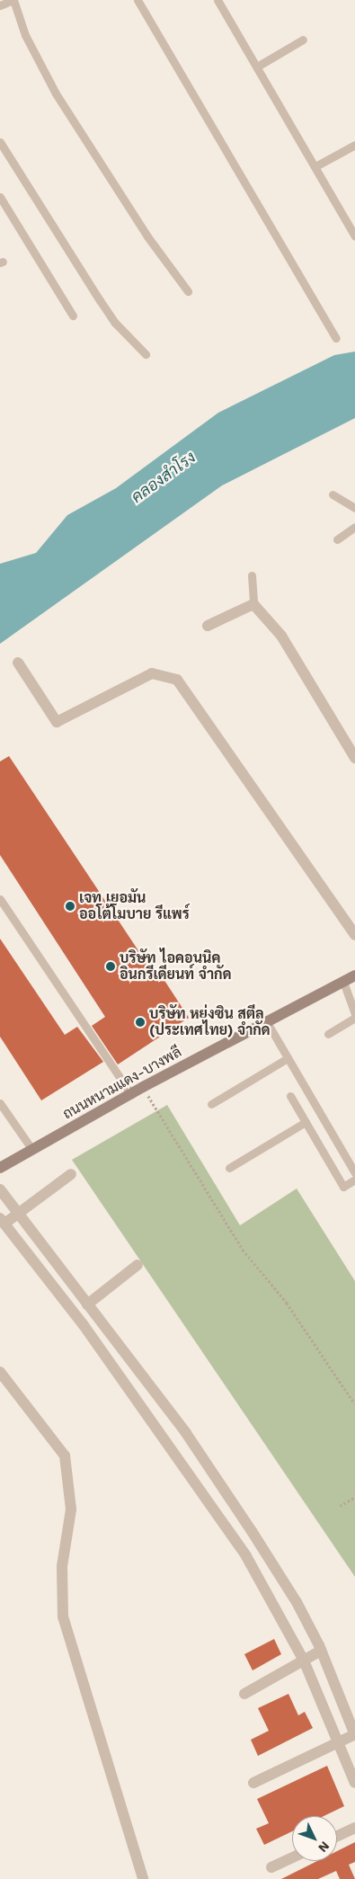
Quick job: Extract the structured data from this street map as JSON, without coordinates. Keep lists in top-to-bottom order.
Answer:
{
  "streets": {
    "main road": ["ถนนหนามแดง-บางพลี"]
  },
  "water": ["คลองสำโรง"],
  "places": ["เจท เยอมัน ออโต้โมบาย รีแพร์", "บริษัท ไอคอนนิค อินกรีเดียนท์ จำกัด", "บริษัท หย่งซิน สตีล (ประเทศไทย) จํากัด"],
  "north": "bottom right"
}
